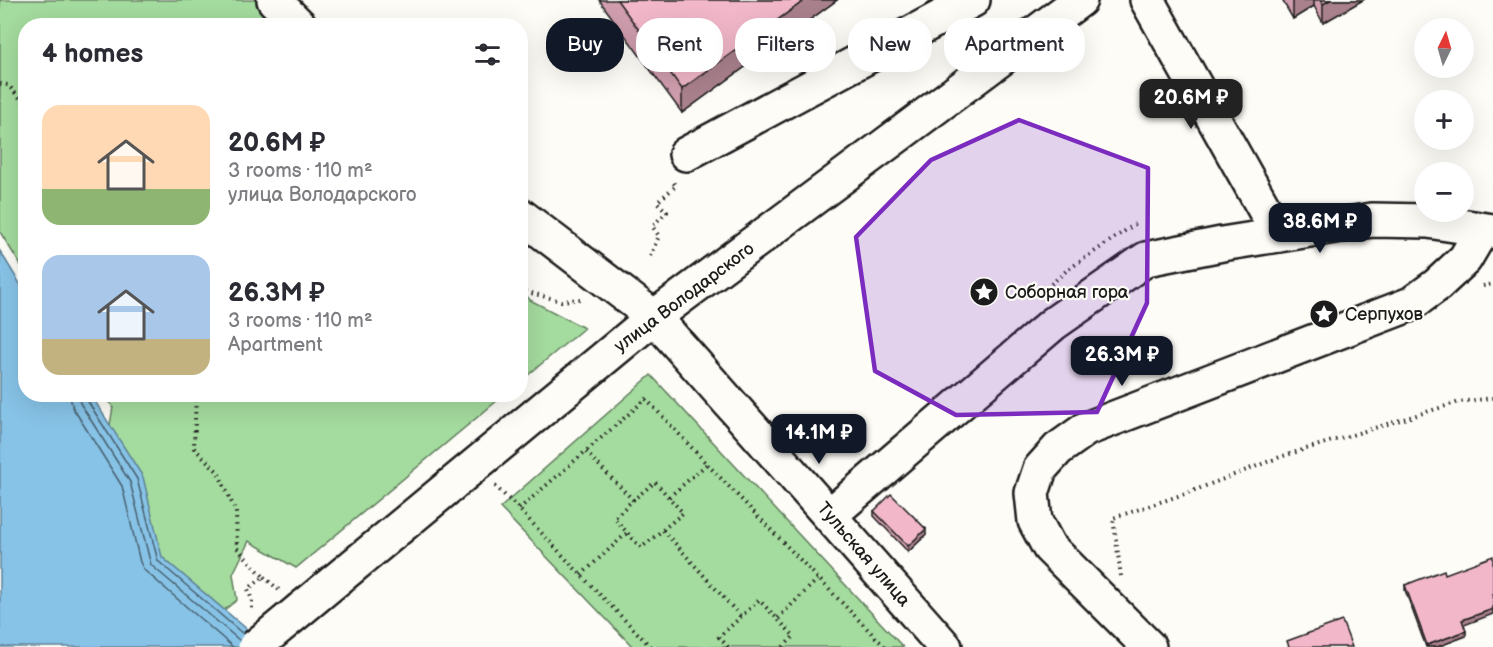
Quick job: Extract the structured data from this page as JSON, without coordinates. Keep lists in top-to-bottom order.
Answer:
{
  "streets": {
    "street": ["улица Володарского", "Тульская улица"]
  },
  "crossings": [
    ["улица Володарского", "Тульская улица"]
  ],
  "places": {
    "place": ["Соборная гора", "Серпухов"]
  },
  "north": "top",
  "page": {
    "map_buttons": ["+", "−"],
    "chip": [
      "Buy",
      "Rent",
      "Filters",
      "New",
      "Apartment"
    ],
    "heading": "4 homes",
    "price": [
      "20.6M ₽",
      "38.6M ₽",
      "26.3M ₽",
      "14.1M ₽"
    ],
    "list": [
      {
        "name": "20.6M ₽",
        "note": "3 rooms · 110 m² · улица Володарского"
      },
      {
        "name": "26.3M ₽",
        "note": "3 rooms · 110 m² · Apartment"
      }
    ]
  }
}
